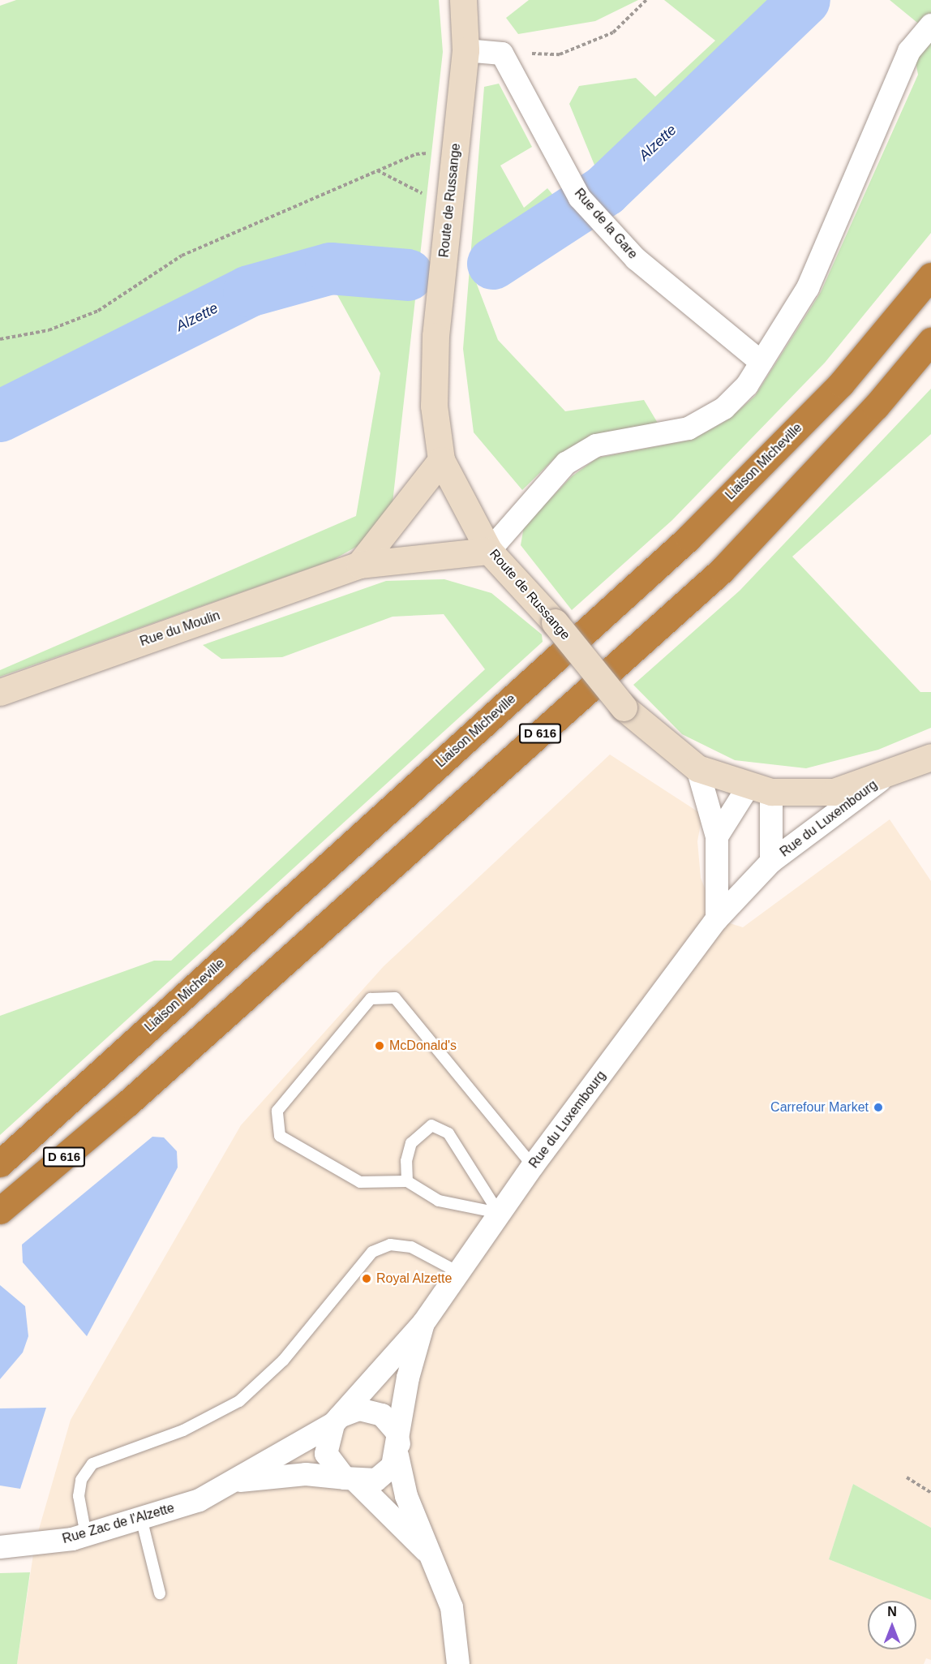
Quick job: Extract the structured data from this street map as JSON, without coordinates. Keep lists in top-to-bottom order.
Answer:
{
  "streets": {
    "highway": ["Liaison Micheville", "D 616"],
    "main road": ["Route de Russange", "Rue du Moulin"],
    "street": ["Rue de la Gare", "Rue du Luxembourg", "Rue Zac de l'Alzette"]
  },
  "crossings": [
    ["Route de Russange", "Rue du Moulin"],
    ["Route de Russange", "Rue du Luxembourg"]
  ],
  "water": ["Alzette"],
  "places": ["McDonald's", "Carrefour Market", "Royal Alzette"],
  "north": "top"
}
